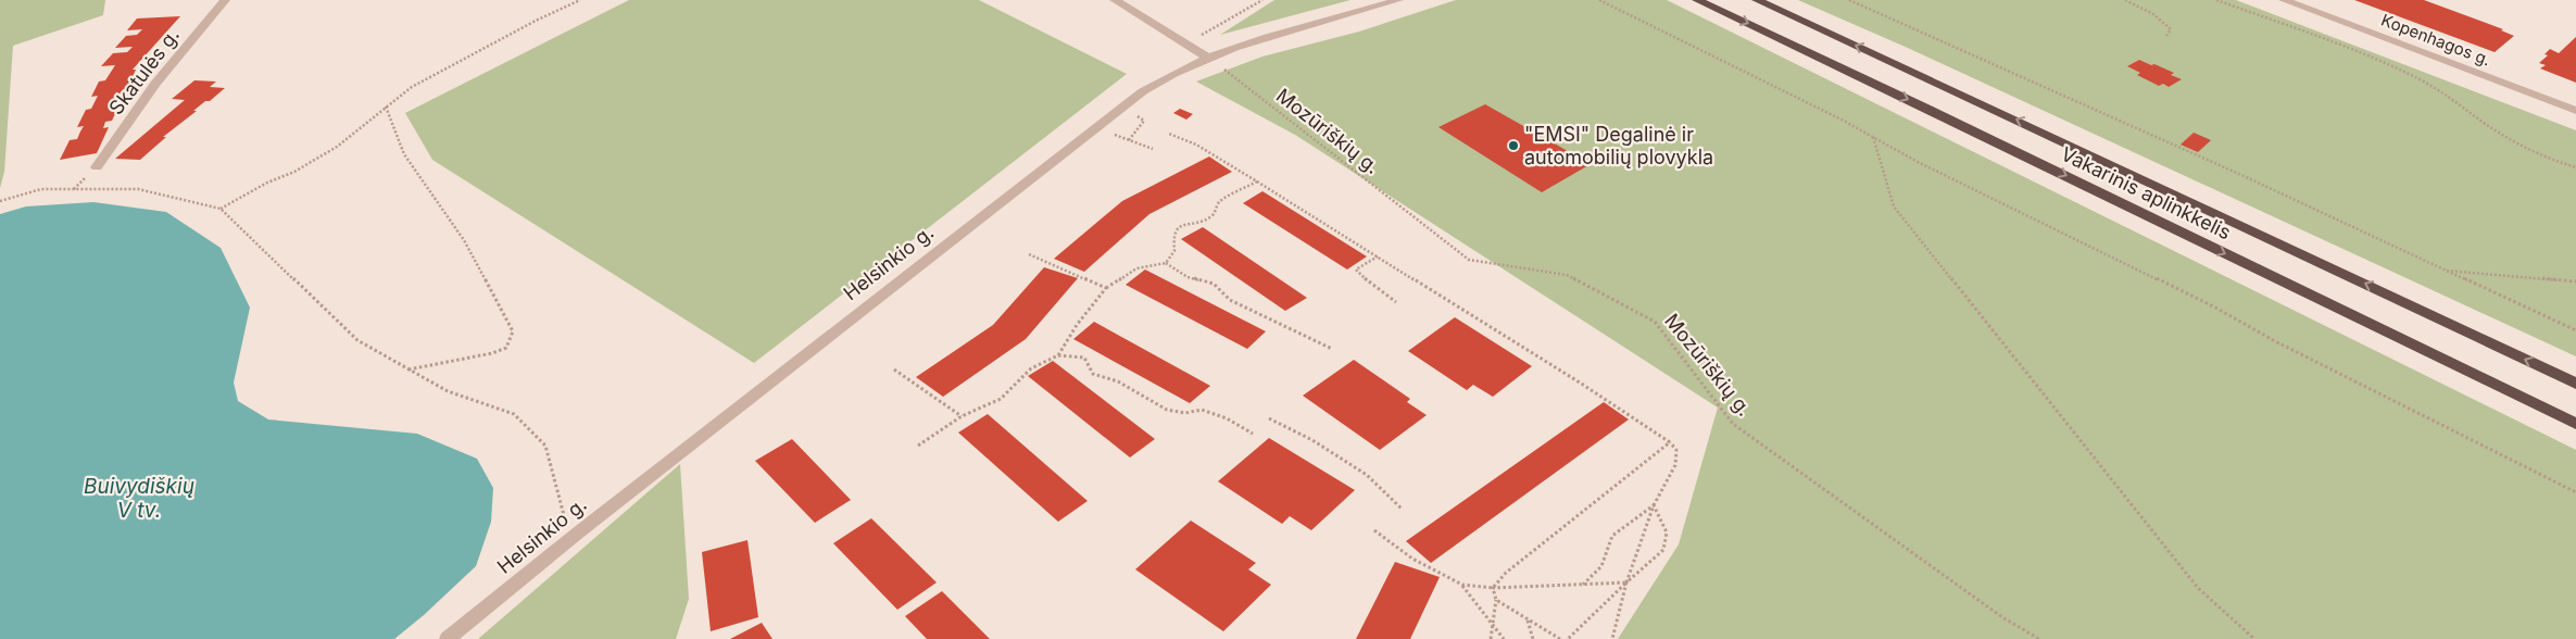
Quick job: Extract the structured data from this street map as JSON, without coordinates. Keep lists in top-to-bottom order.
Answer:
{
  "streets": {
    "highway": ["Vakarinis aplinkkelis"],
    "street": ["Kopenhagos g.", "Skatulės g.", "Helsinkio g."],
    "path": ["Mozūriškių g."]
  },
  "crossings": [
    ["Mozūriškių g.", "Helsinkio g."]
  ],
  "water": ["Buivydiškių V tv."],
  "places": ["\"EMSI\" Degalinė ir automobilių plovykla"]
}
